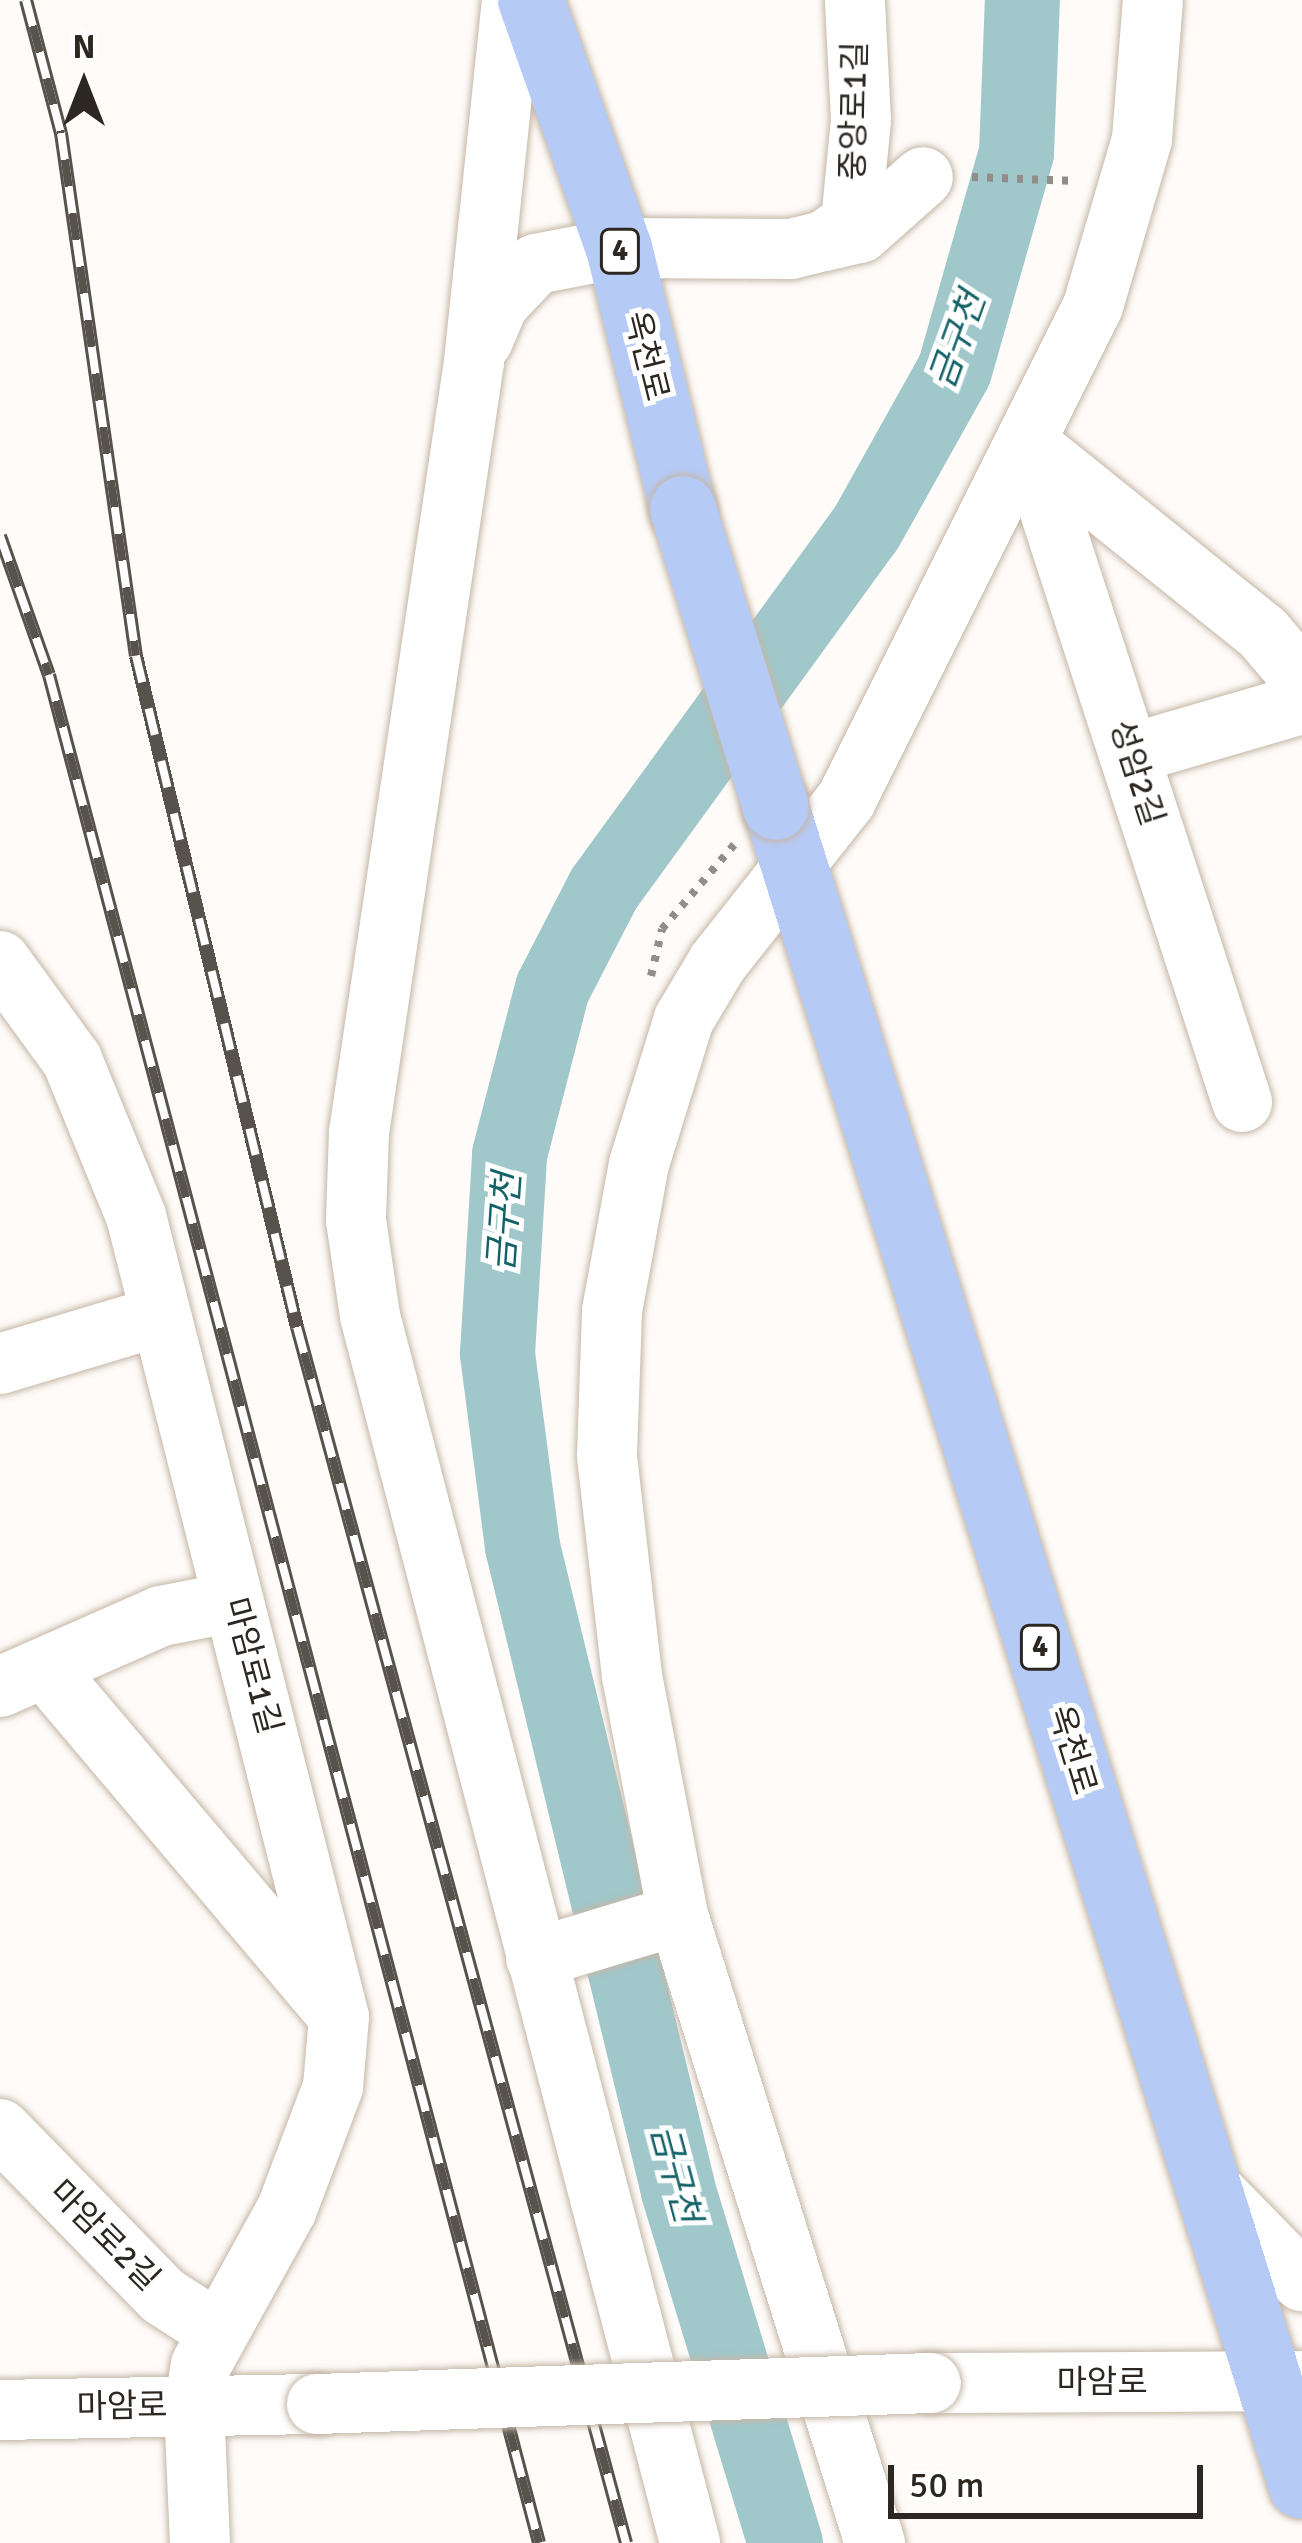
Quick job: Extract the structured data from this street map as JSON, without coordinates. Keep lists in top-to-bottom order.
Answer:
{
  "streets": {
    "main road": ["4", "옥천로"],
    "street": [
      "중앙로1길",
      "성암2길",
      "마암로1길",
      "마암로2길",
      "마암로"
    ]
  },
  "crossings": [
    ["옥천로", "마암로"],
    ["마암로1길", "마암로2길"],
    ["마암로1길", "마암로"]
  ],
  "water": ["금구천"],
  "scale_bar": "50 m",
  "north": "top"
}
